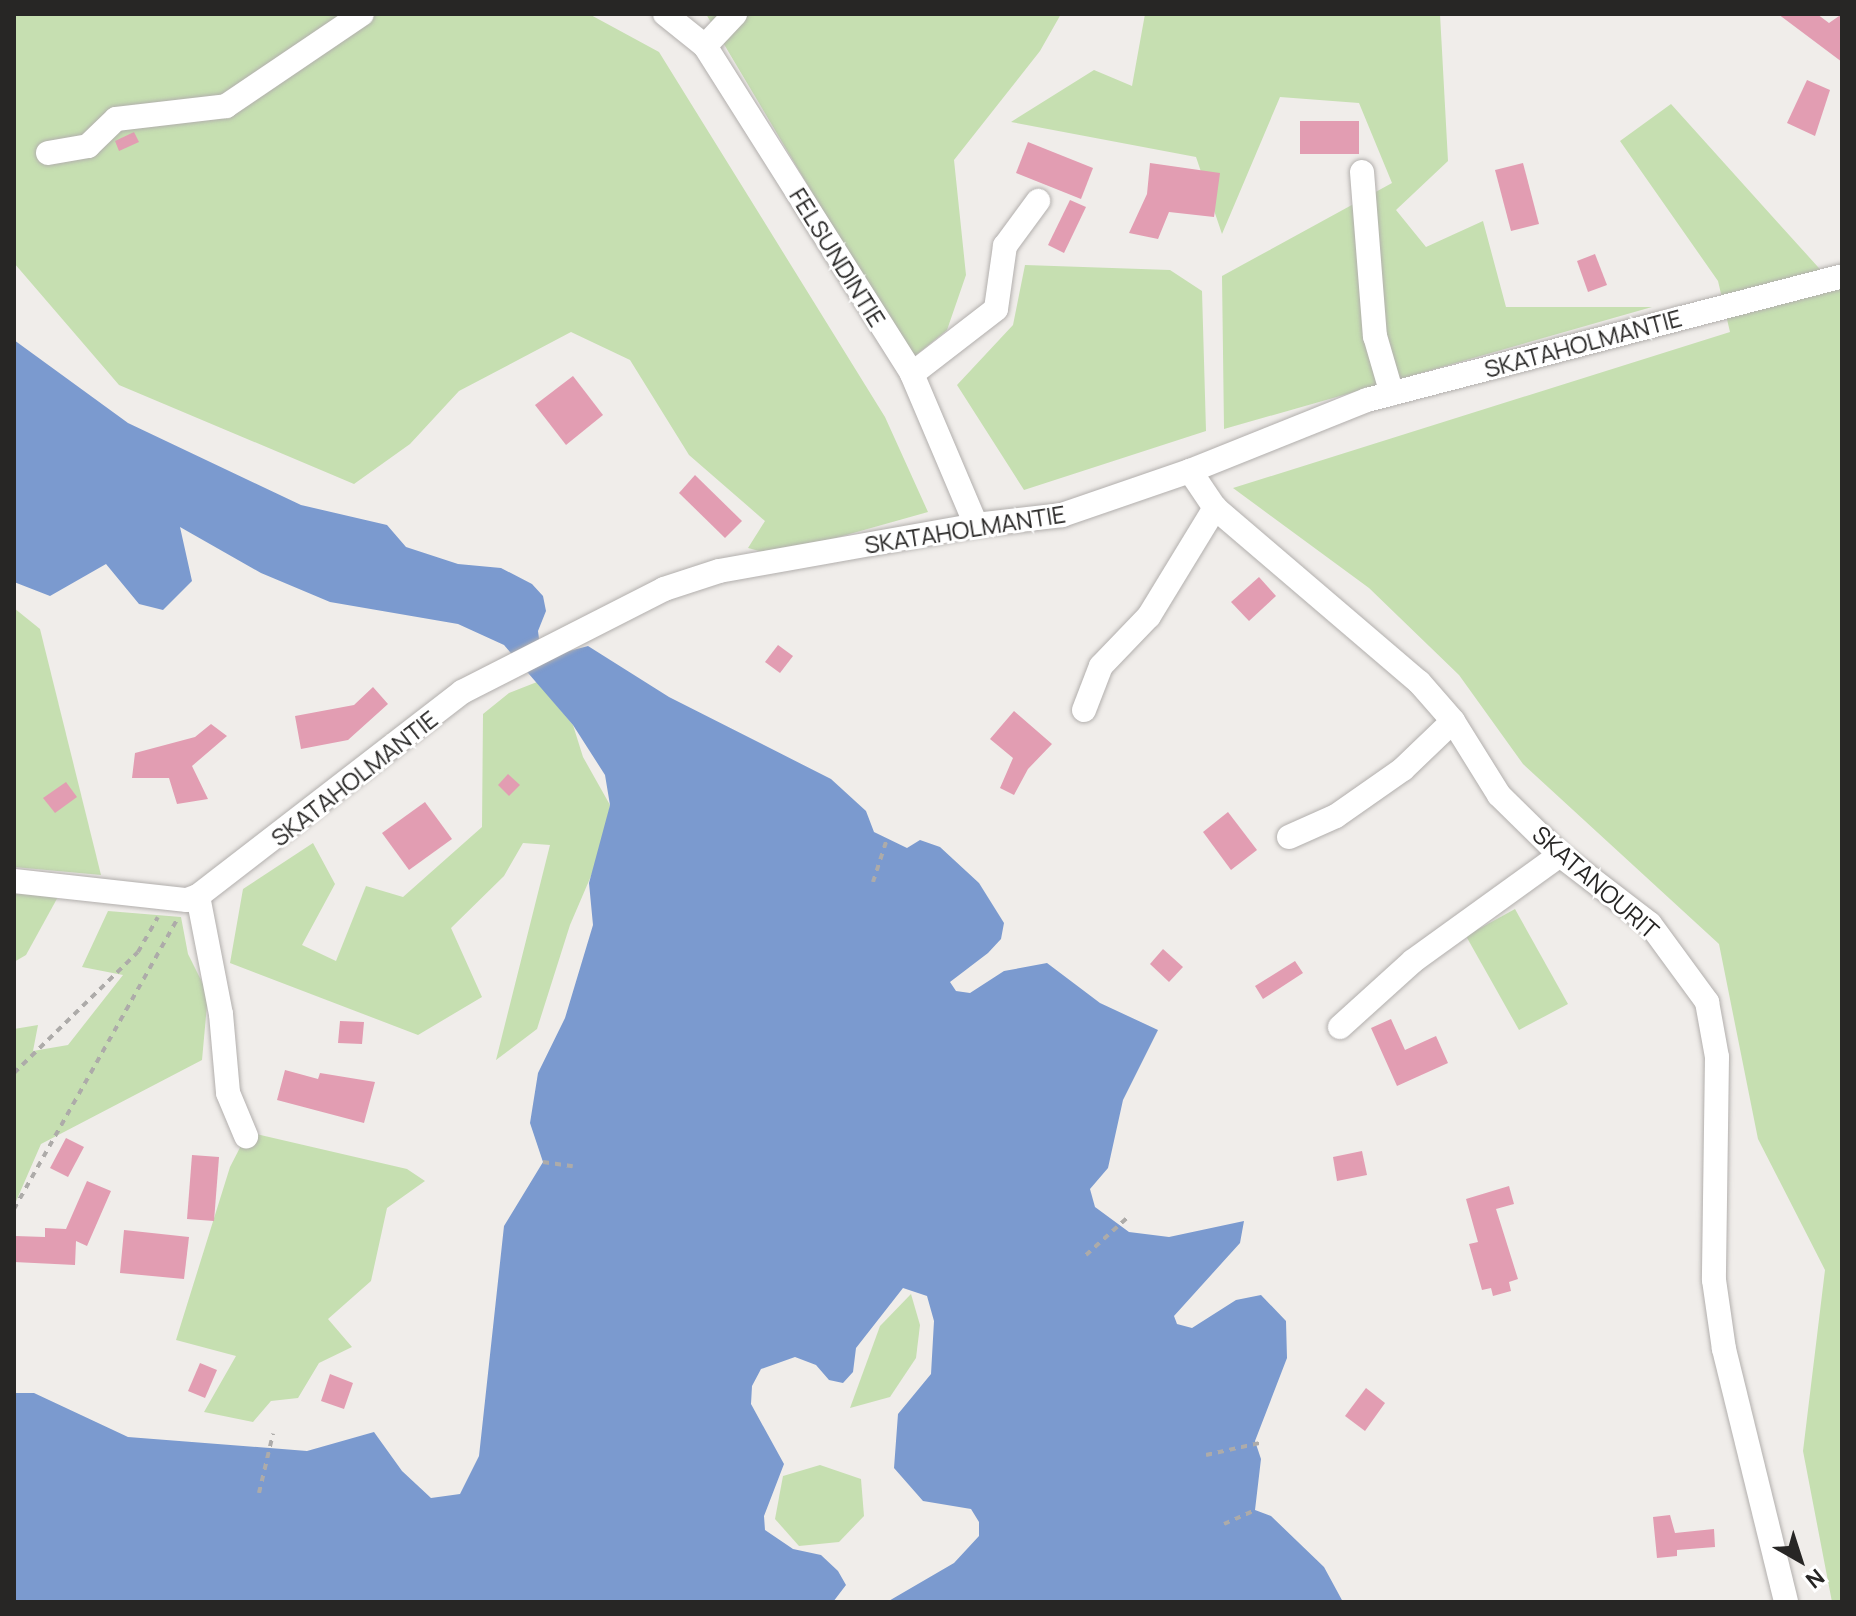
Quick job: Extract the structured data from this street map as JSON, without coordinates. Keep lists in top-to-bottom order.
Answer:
{
  "streets": {
    "street": ["FELSUNDINTIE", "SKATAHOLMANTIE", "SKATANOURIT"]
  },
  "crossings": [
    ["FELSUNDINTIE", "SKATAHOLMANTIE"],
    ["SKATAHOLMANTIE", "SKATANOURIT"]
  ],
  "north": "bottom right"
}
